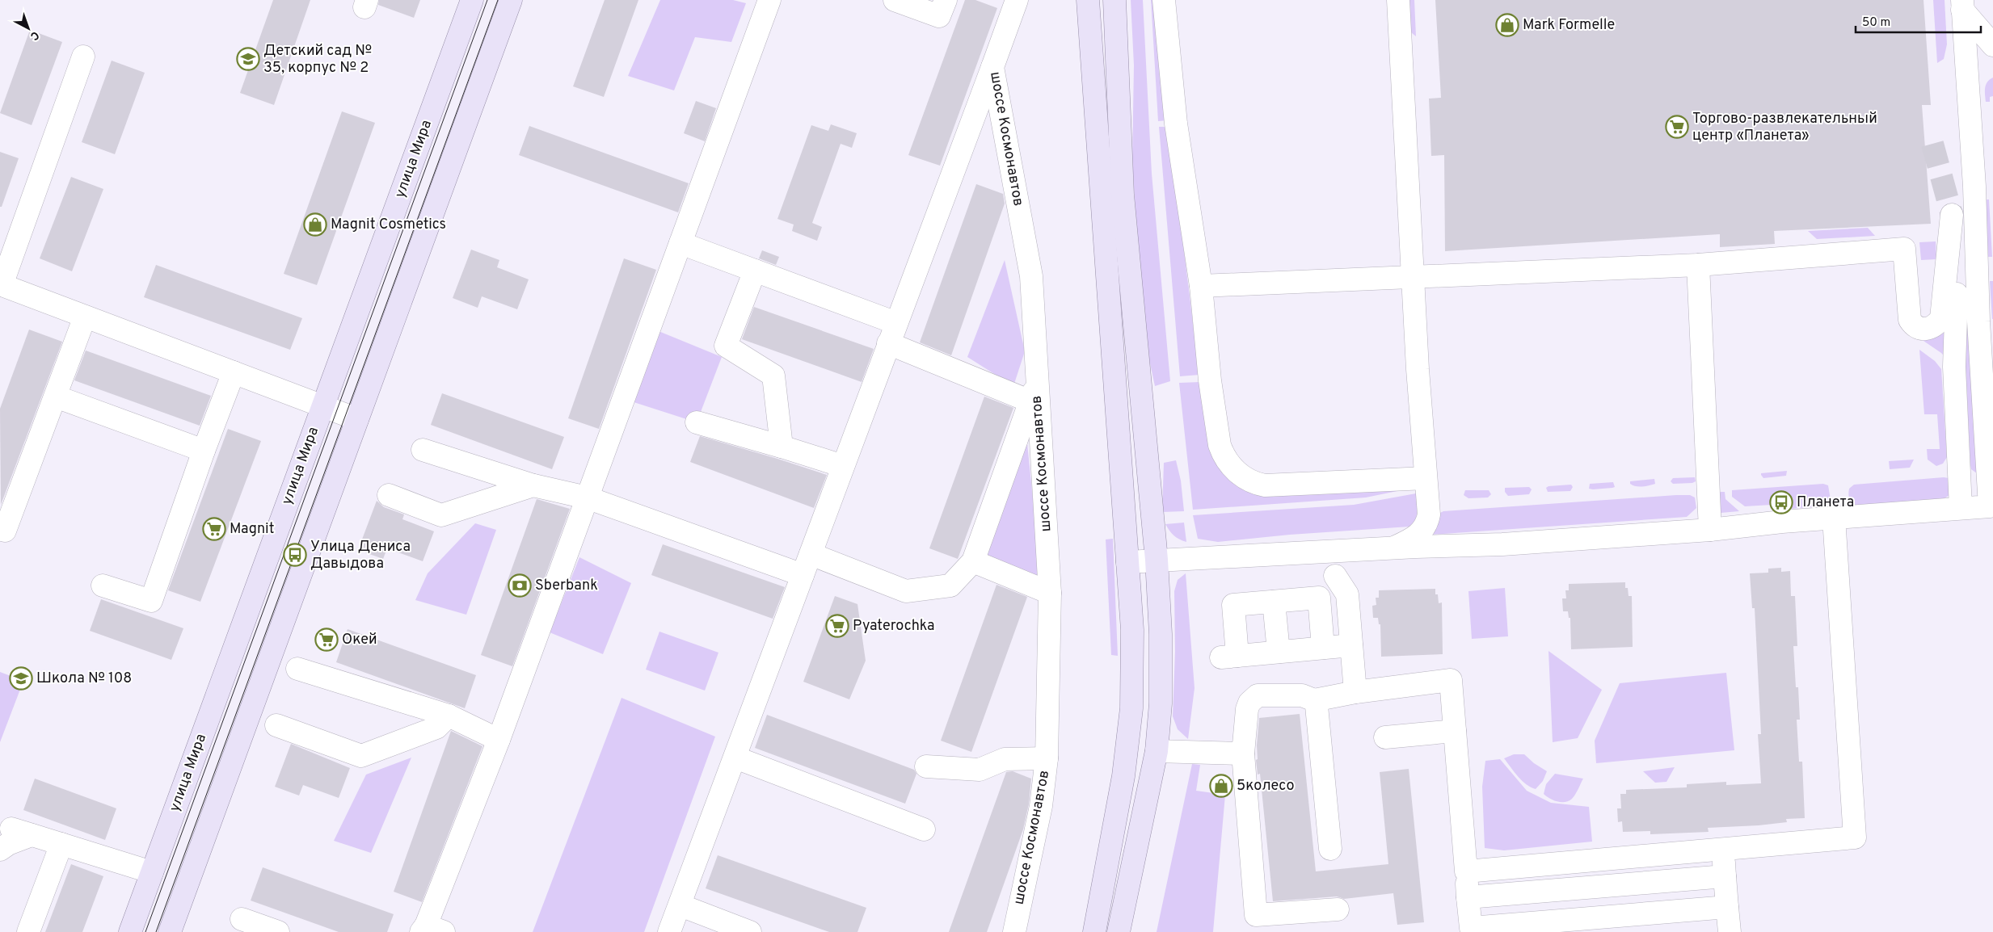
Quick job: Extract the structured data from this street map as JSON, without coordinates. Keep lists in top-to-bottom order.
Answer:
{
  "streets": {
    "main road": ["улица Мира"],
    "street": ["шоссе Космонавтов"]
  },
  "places": {
    "shop": ["Mark Formelle", "Magnit Cosmetics", "5колесо"],
    "school or university": ["Детский сад № 35, корпус № 2", "Школа № 108"],
    "supermarket": [
      "Торгово-развлекательный центр «Планета»",
      "Magnit",
      "Pyaterochka",
      "Окей"
    ],
    "bus stop": ["Планета", "Улица Дениса Давыдова"],
    "bank": ["Sberbank"]
  },
  "scale_bar": "50 m",
  "north": "bottom right"
}
